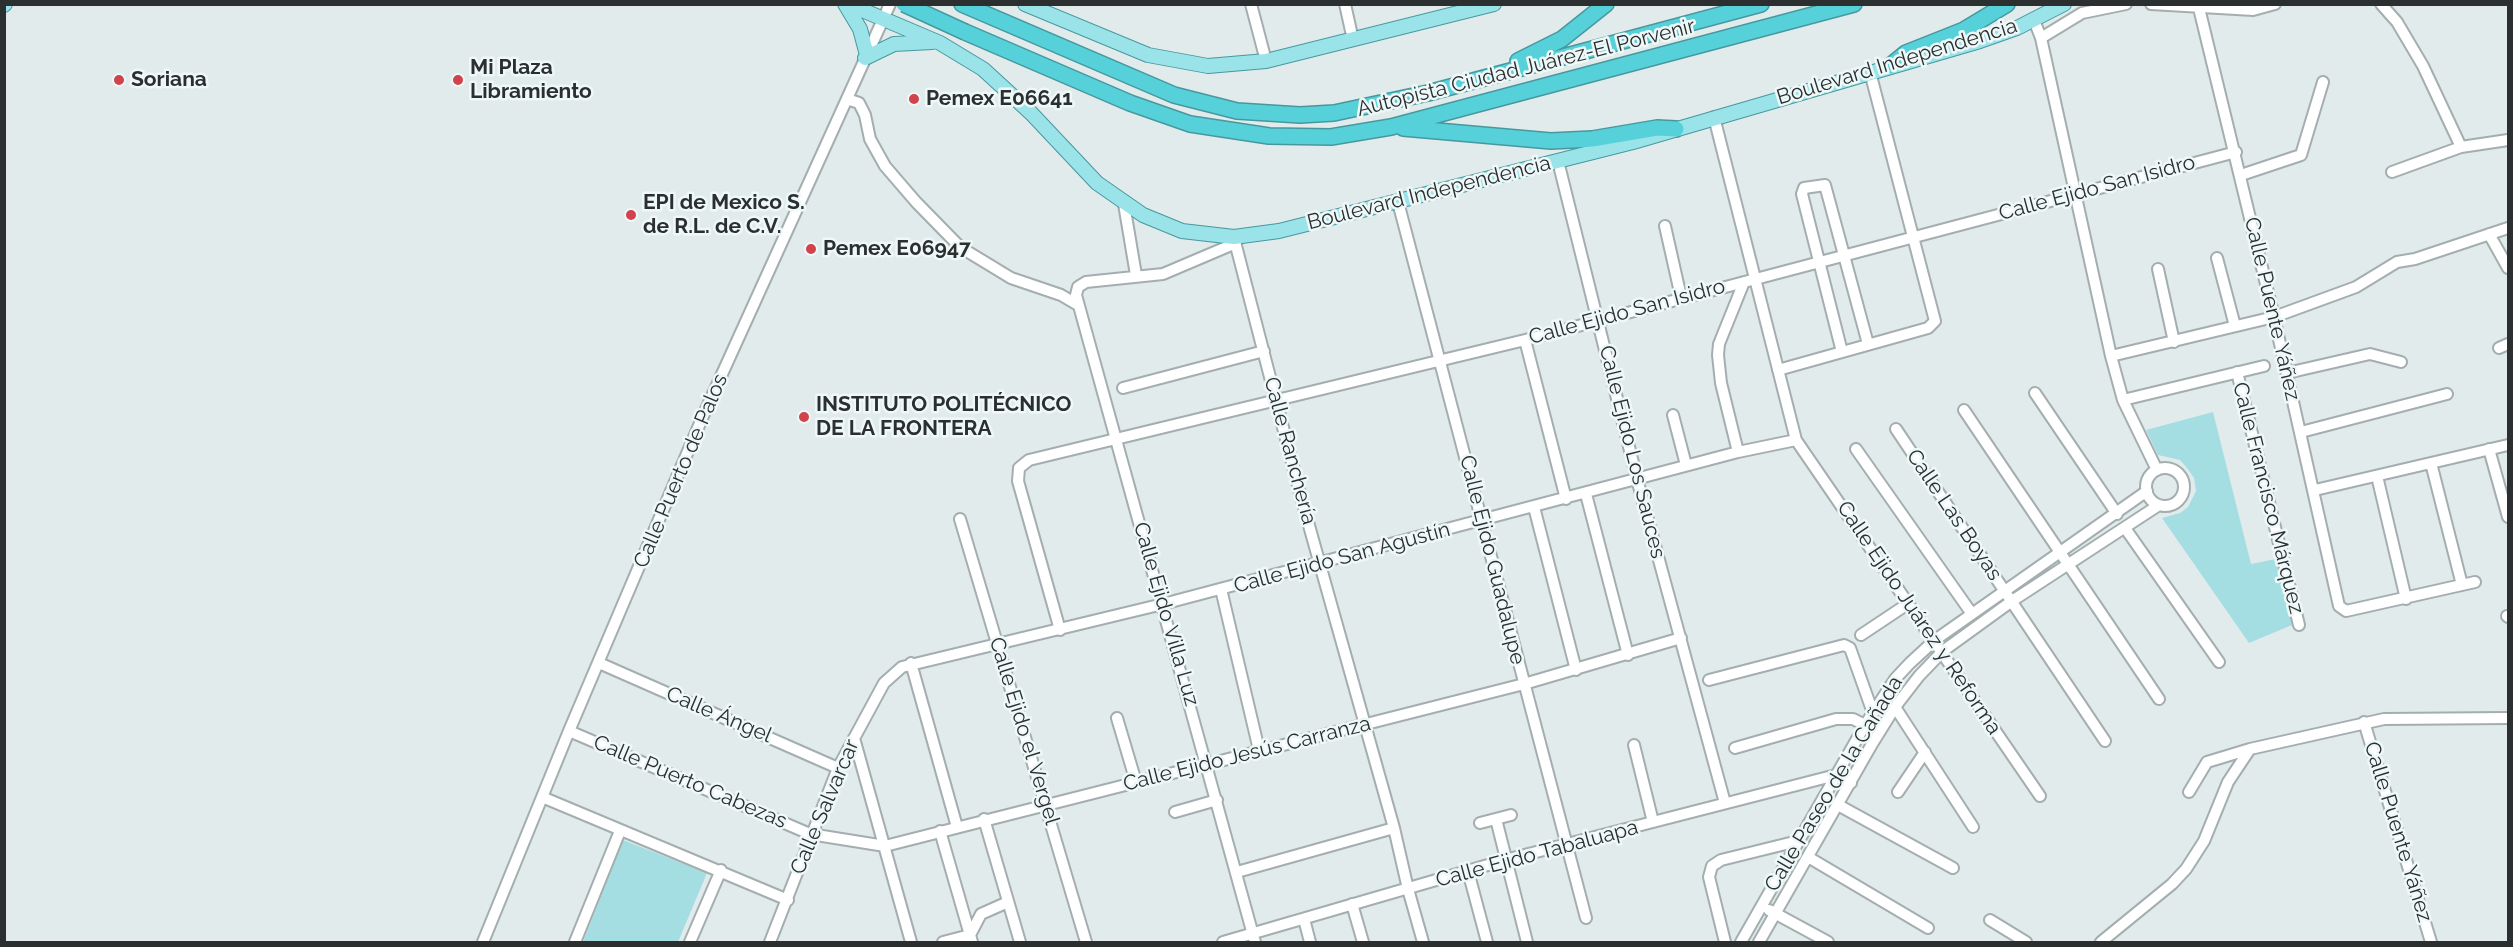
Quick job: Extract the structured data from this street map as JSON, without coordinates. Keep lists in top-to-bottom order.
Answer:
{
  "streets": {
    "highway": ["Autopista Ciudad Juárez-El Porvenir"],
    "main road": ["Boulevard Independencia"],
    "street": [
      "Calle Ejido San Isidro",
      "Calle Puente Yáñez",
      "Calle Ranchería",
      "Calle Ejido Los Sauces",
      "Calle Puerto de Palos",
      "Calle Francisco Márquez",
      "Calle Las Boyas",
      "Calle Ejido San Agustín",
      "Calle Ejido Guadalupe",
      "Calle Ejido Villa Luz",
      "Calle Ejido Juárez y Reforma",
      "Calle Ángel",
      "Calle Ejido el Vergel",
      "Calle Ejido Jesús Carranza",
      "Calle Puerto Cabezas",
      "Calle Paseo de la Cañada",
      "Calle Salvarcar",
      "Calle Ejido Tabaluapa"
    ]
  },
  "crossings": [
    ["Boulevard Independencia", "Calle Ranchería"],
    ["Boulevard Independencia", "Calle Ejido Los Sauces"],
    ["Boulevard Independencia", "Calle Puerto de Palos"],
    ["Boulevard Independencia", "Calle Ejido Guadalupe"],
    ["Calle Ejido San Isidro", "Calle Puente Yáñez"],
    ["Calle Ejido San Isidro", "Calle Ranchería"],
    ["Calle Ejido San Isidro", "Calle Ejido Los Sauces"],
    ["Calle Ejido San Isidro", "Calle Ejido San Agustín"],
    ["Calle Ejido San Isidro", "Calle Ejido Guadalupe"],
    ["Calle Ejido San Isidro", "Calle Ejido Villa Luz"],
    ["Calle Ranchería", "Calle Ejido San Agustín"],
    ["Calle Ranchería", "Calle Ejido Jesús Carranza"],
    ["Calle Ranchería", "Calle Ejido Tabaluapa"],
    ["Calle Ejido Los Sauces", "Calle Ejido San Agustín"],
    ["Calle Ejido Los Sauces", "Calle Ejido Jesús Carranza"],
    ["Calle Ejido Los Sauces", "Calle Ejido Tabaluapa"],
    ["Calle Puerto de Palos", "Calle Ángel"],
    ["Calle Puerto de Palos", "Calle Puerto Cabezas"],
    ["Calle Las Boyas", "Calle Paseo de la Cañada"],
    ["Calle Ejido San Agustín", "Calle Ejido Guadalupe"],
    ["Calle Ejido San Agustín", "Calle Ejido Villa Luz"],
    ["Calle Ejido San Agustín", "Calle Ejido Juárez y Reforma"],
    ["Calle Ejido San Agustín", "Calle Ejido el Vergel"],
    ["Calle Ejido San Agustín", "Calle Salvarcar"],
    ["Calle Ejido Guadalupe", "Calle Ejido Jesús Carranza"],
    ["Calle Ejido Guadalupe", "Calle Ejido Tabaluapa"],
    ["Calle Ejido Villa Luz", "Calle Ejido Jesús Carranza"],
    ["Calle Ejido Villa Luz", "Calle Ejido Tabaluapa"],
    ["Calle Ejido Juárez y Reforma", "Calle Paseo de la Cañada"],
    ["Calle Ángel", "Calle Salvarcar"],
    ["Calle Ejido el Vergel", "Calle Ejido Jesús Carranza"],
    ["Calle Ejido Jesús Carranza", "Calle Puerto Cabezas"],
    ["Calle Ejido Jesús Carranza", "Calle Salvarcar"],
    ["Calle Puerto Cabezas", "Calle Salvarcar"],
    ["Calle Paseo de la Cañada", "Calle Ejido Tabaluapa"]
  ],
  "places": [
    "Soriana",
    "Mi Plaza Libramiento",
    "Pemex E06641",
    "EPI de Mexico S. de R.L. de C.V.",
    "Pemex E06947",
    "INSTITUTO POLITÉCNICO DE LA FRONTERA"
  ]
}
